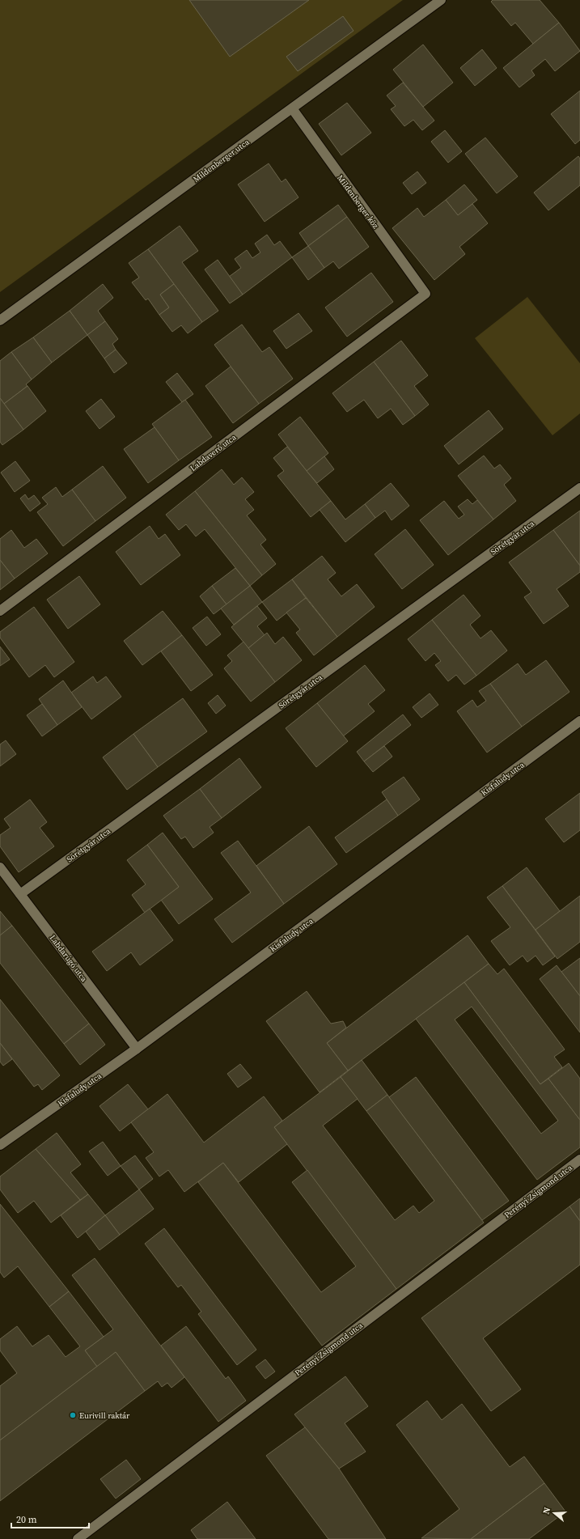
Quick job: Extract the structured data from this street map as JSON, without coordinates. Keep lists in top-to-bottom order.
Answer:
{
  "streets": {
    "street": [
      "Mildenberger utca",
      "Mildenberger köz",
      "Labdaverő utca",
      "Sörétgyár utca",
      "Kisfaludy utca",
      "Labdarúgó utca",
      "Perényi Zsigmond utca"
    ]
  },
  "crossings": [
    ["Mildenberger utca", "Mildenberger köz"],
    ["Mildenberger köz", "Labdaverő utca"],
    ["Sörétgyár utca", "Labdarúgó utca"],
    ["Kisfaludy utca", "Labdarúgó utca"]
  ],
  "places": ["Eurivill raktár"],
  "scale_bar": "20 m",
  "north": "left"
}
